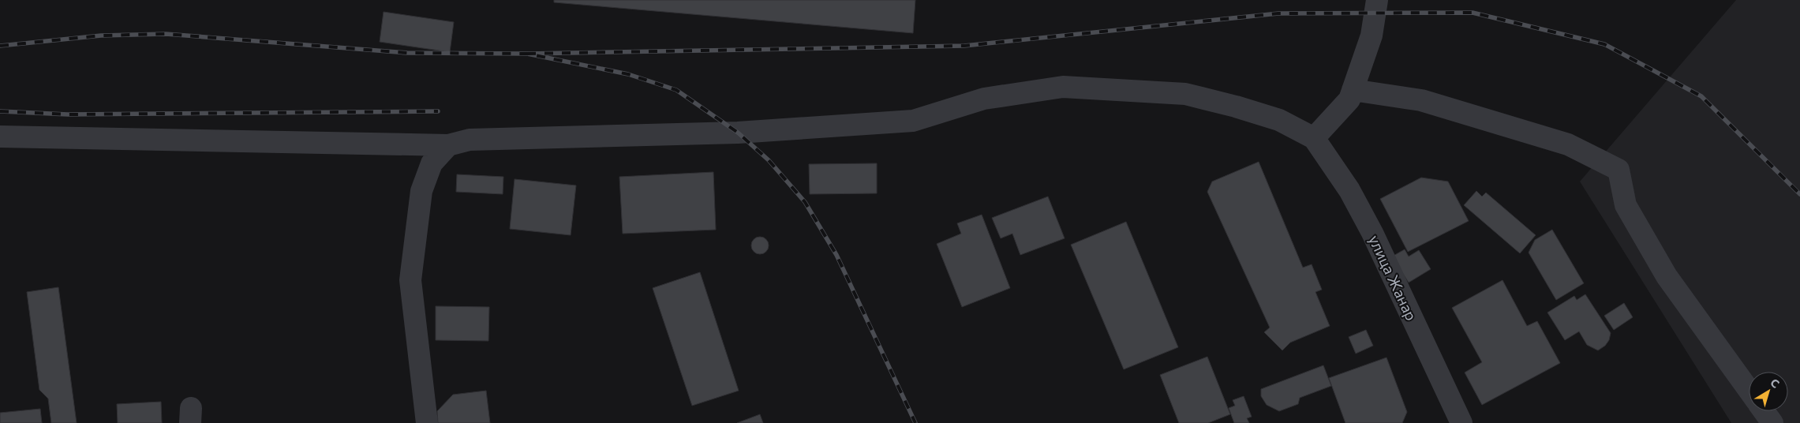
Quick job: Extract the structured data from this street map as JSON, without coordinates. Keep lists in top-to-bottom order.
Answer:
{
  "streets": {
    "street": ["улица Жанар"]
  },
  "north": "top right"
}
